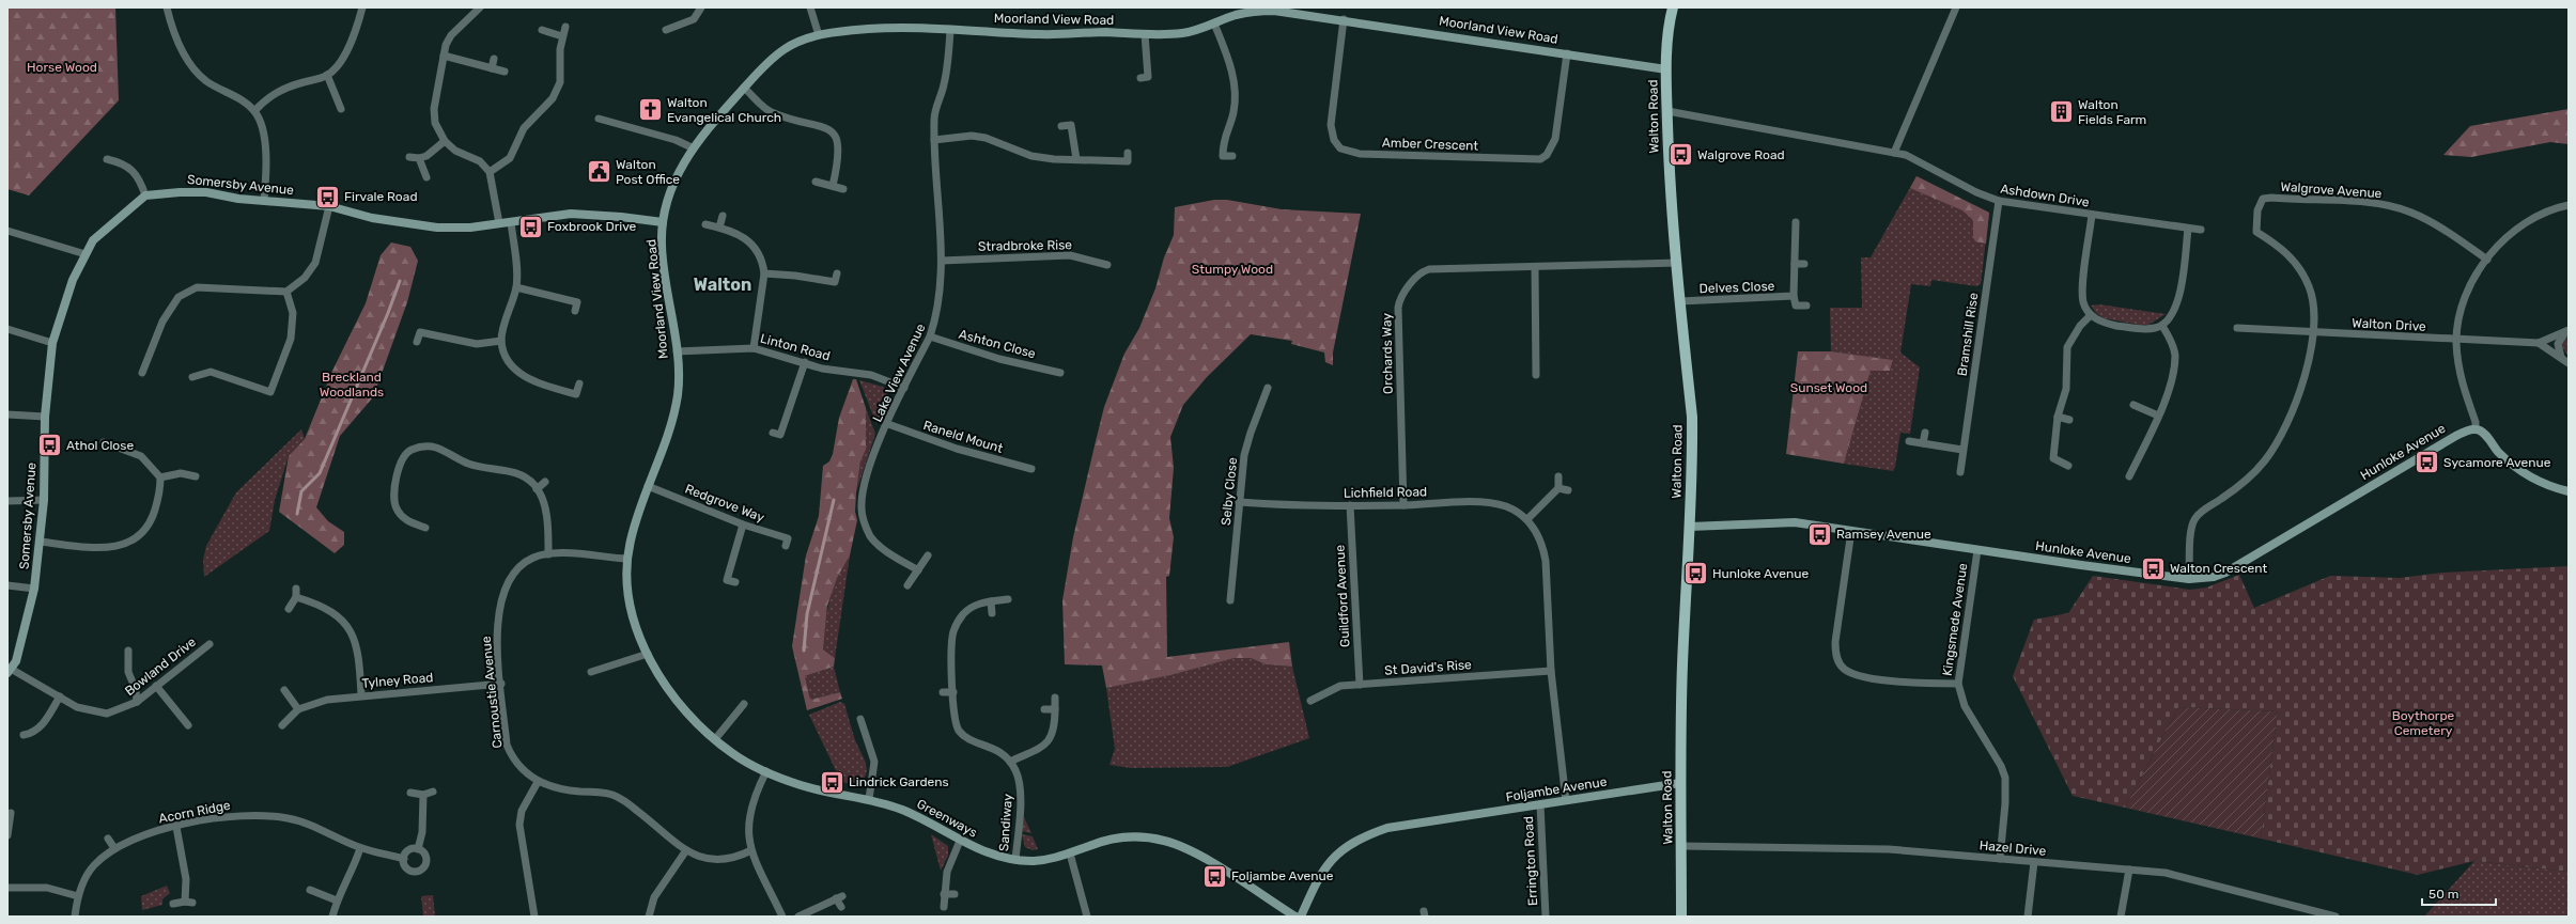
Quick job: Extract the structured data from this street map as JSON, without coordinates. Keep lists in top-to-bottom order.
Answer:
{
  "streets": {
    "main road": ["Walton Road"],
    "street": [
      "Moorland View Road",
      "Amber Crescent",
      "Somersby Avenue",
      "Walgrove Avenue",
      "Ashdown Drive",
      "Stradbroke Rise",
      "Delves Close",
      "Walton Drive",
      "Bramshill Rise",
      "Ashton Close",
      "Linton Road",
      "Orchards Way",
      "Lake View Avenue",
      "Raneld Mount",
      "Hunloke Avenue",
      "Selby Close",
      "Lichfield Road",
      "Redgrove Way",
      "Guildford Avenue",
      "Kingsmede Avenue",
      "Bowland Drive",
      "St David's Rise",
      "Tylney Road",
      "Carnoustie Avenue",
      "Foljambe Avenue",
      "Acorn Ridge",
      "Greenways",
      "Sandiway",
      "Hazel Drive",
      "Errington Road"
    ]
  },
  "crossings": [
    ["Moorland View Road", "Walton Road"],
    ["Moorland View Road", "Amber Crescent"],
    ["Moorland View Road", "Somersby Avenue"],
    ["Moorland View Road", "Linton Road"],
    ["Moorland View Road", "Lake View Avenue"],
    ["Moorland View Road", "Redgrove Way"],
    ["Moorland View Road", "Greenways"],
    ["Walton Road", "Delves Close"],
    ["Walton Road", "Orchards Way"],
    ["Walton Road", "Hunloke Avenue"],
    ["Walton Road", "Foljambe Avenue"],
    ["Walton Road", "Hazel Drive"],
    ["Somersby Avenue", "Bowland Drive"],
    ["Walgrove Avenue", "Walton Drive"],
    ["Ashdown Drive", "Bramshill Rise"],
    ["Stradbroke Rise", "Lake View Avenue"],
    ["Ashton Close", "Lake View Avenue"],
    ["Linton Road", "Lake View Avenue"],
    ["Orchards Way", "Lichfield Road"],
    ["Lake View Avenue", "Raneld Mount"],
    ["Hunloke Avenue", "Kingsmede Avenue"],
    ["Selby Close", "Lichfield Road"],
    ["Lichfield Road", "Guildford Avenue"],
    ["Lichfield Road", "St David's Rise"],
    ["Lichfield Road", "Foljambe Avenue"],
    ["Guildford Avenue", "St David's Rise"],
    ["Kingsmede Avenue", "Hazel Drive"],
    ["Tylney Road", "Carnoustie Avenue"],
    ["Foljambe Avenue", "Errington Road"],
    ["Greenways", "Sandiway"]
  ],
  "districts": ["Walton"],
  "parks": [
    "Horse Wood",
    "Stumpy Wood",
    "Breckland Woodlands",
    "Sunset Wood",
    "Boythorpe Cemetery"
  ],
  "places": {
    "church": ["Walton Evangelical Church"],
    "building": ["Walton Fields Farm"],
    "bus stop": [
      "Walgrove Road",
      "Firvale Road",
      "Foxbrook Drive",
      "Athol Close",
      "Sycamore Avenue",
      "Ramsey Avenue",
      "Walton Crescent",
      "Hunloke Avenue",
      "Lindrick Gardens",
      "Foljambe Avenue"
    ],
    "public building": ["Walton Post Office"]
  },
  "scale_bar": "50 m"
}
